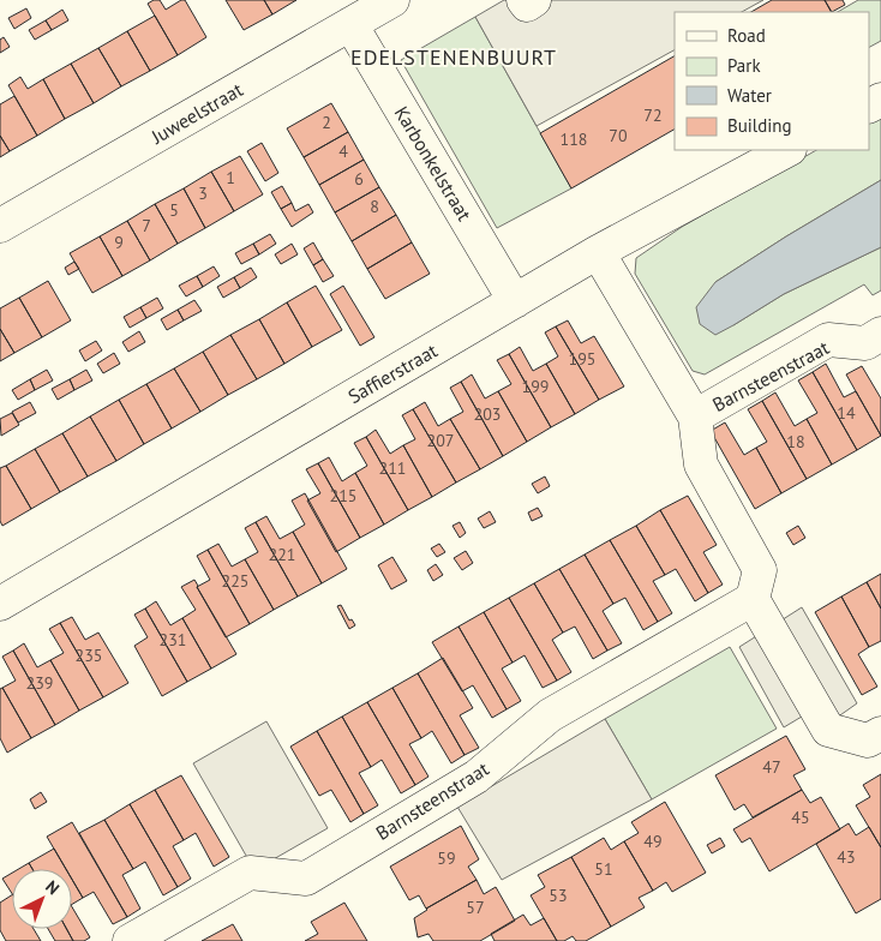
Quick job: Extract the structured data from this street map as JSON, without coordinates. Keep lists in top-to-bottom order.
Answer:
{
  "streets": {
    "street": [
      "Juweelstraat",
      "Karbonkelstraat",
      "Saffierstraat",
      "Barnsteenstraat"
    ]
  },
  "crossings": [
    ["Juweelstraat", "Karbonkelstraat"],
    ["Karbonkelstraat", "Saffierstraat"],
    ["Saffierstraat", "Barnsteenstraat"]
  ],
  "districts": ["EDELSTENENBUURT"],
  "house_numbers": [
    "72",
    "2",
    "70",
    "118",
    "4",
    "1",
    "6",
    "3",
    "8",
    "5",
    "7",
    "9",
    "195",
    "199",
    "14",
    "203",
    "207",
    "18",
    "211",
    "215",
    "221",
    "225",
    "231",
    "235",
    "239",
    "47",
    "45",
    "49",
    "43",
    "59",
    "51",
    "53",
    "57"
  ],
  "legend": [
    "Road",
    "Park",
    "Water",
    "Building"
  ],
  "north": "top right"
}
